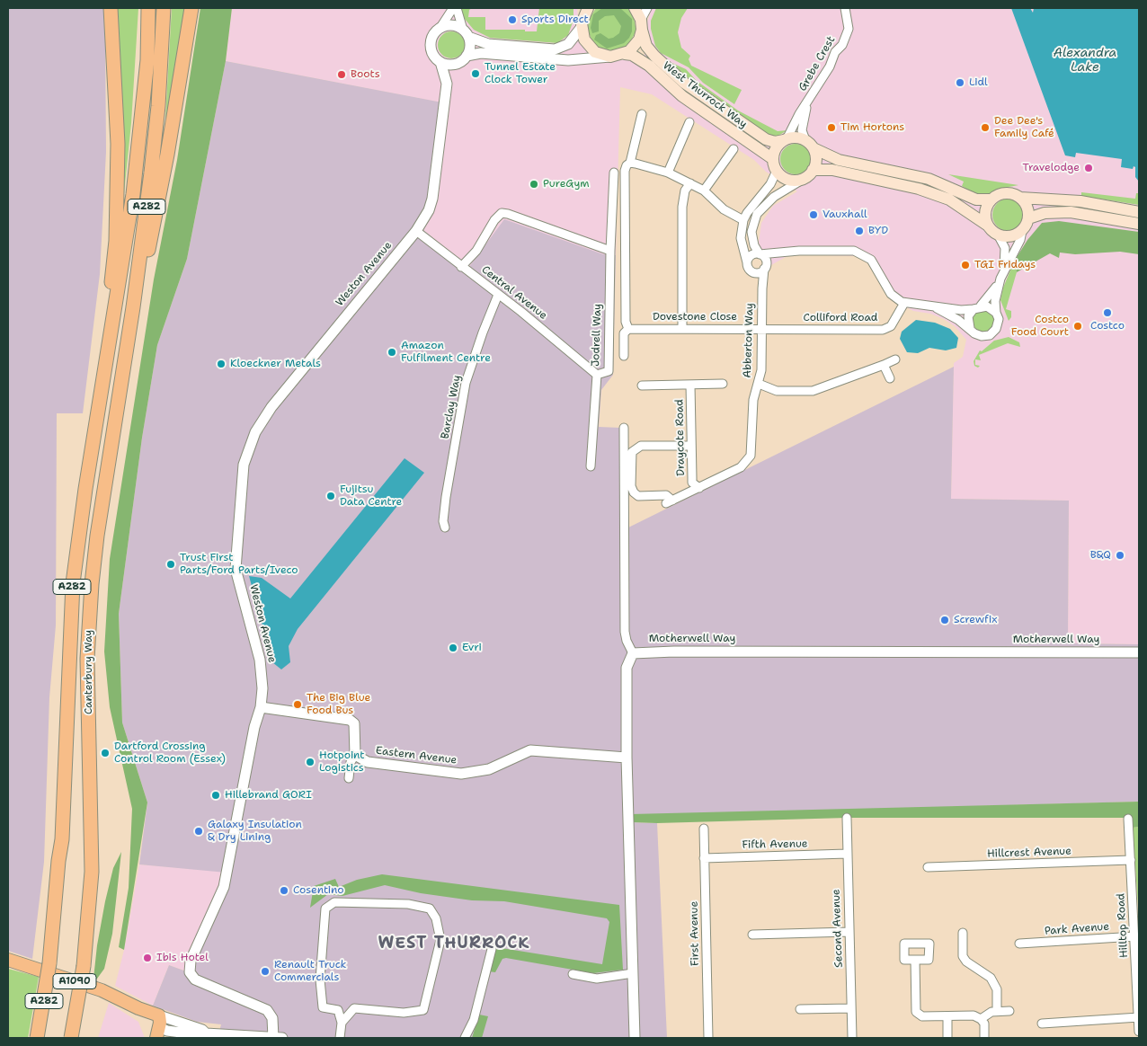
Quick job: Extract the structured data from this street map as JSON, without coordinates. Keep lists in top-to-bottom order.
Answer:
{
  "streets": {
    "highway": ["A282", "Canterbury Way"],
    "main road": ["West Thurrock Way", "A1090"],
    "street": [
      "Grebe Crest",
      "Weston Avenue",
      "Central Avenue",
      "Dovestone Close",
      "Colliford Road",
      "Jodrell Way",
      "Abberton Way",
      "Barclay Way",
      "Draycote Road",
      "Motherwell Way",
      "Eastern Avenue",
      "Fifth Avenue",
      "Hillcrest Avenue",
      "Hilltop Road",
      "Second Avenue",
      "Park Avenue",
      "First Avenue"
    ]
  },
  "crossings": [
    ["Grebe Crest", "West Thurrock Way"],
    ["A282", "Canterbury Way"],
    ["Weston Avenue", "Central Avenue"],
    ["Central Avenue", "Jodrell Way"],
    ["Central Avenue", "Barclay Way"],
    ["Dovestone Close", "Colliford Road"],
    ["Dovestone Close", "Abberton Way"],
    ["Colliford Road", "Abberton Way"],
    ["Abberton Way", "Draycote Road"],
    ["Fifth Avenue", "Second Avenue"],
    ["Fifth Avenue", "First Avenue"],
    ["Hillcrest Avenue", "Hilltop Road"],
    ["Hilltop Road", "Park Avenue"]
  ],
  "districts": ["WEST THURROCK"],
  "water": ["Alexandra Lake"],
  "places": [
    "Sports Direct",
    "Tunnel Estate Clock Tower",
    "Boots",
    "Lidl",
    "Tim Hortons",
    "Dee Dee's Family Café",
    "Travelodge",
    "PureGym",
    "Vauxhall",
    "BYD",
    "TGI Fridays",
    "Costco",
    "Costco Food Court",
    "Amazon Fulfilment Centre",
    "Kloeckner Metals",
    "Fujitsu Data Centre",
    "B&Q",
    "Trust First Parts/Ford Parts/Iveco",
    "Screwfix",
    "Evri",
    "The Big Blue Food Bus",
    "Dartford Crossing Control Room (Essex)",
    "Hotpoint Logistics",
    "Hillebrand GORI",
    "Galaxy Insulation & Dry Lining",
    "Cosentino",
    "Ibis Hotel",
    "Renault Truck Commercials"
  ]
}
